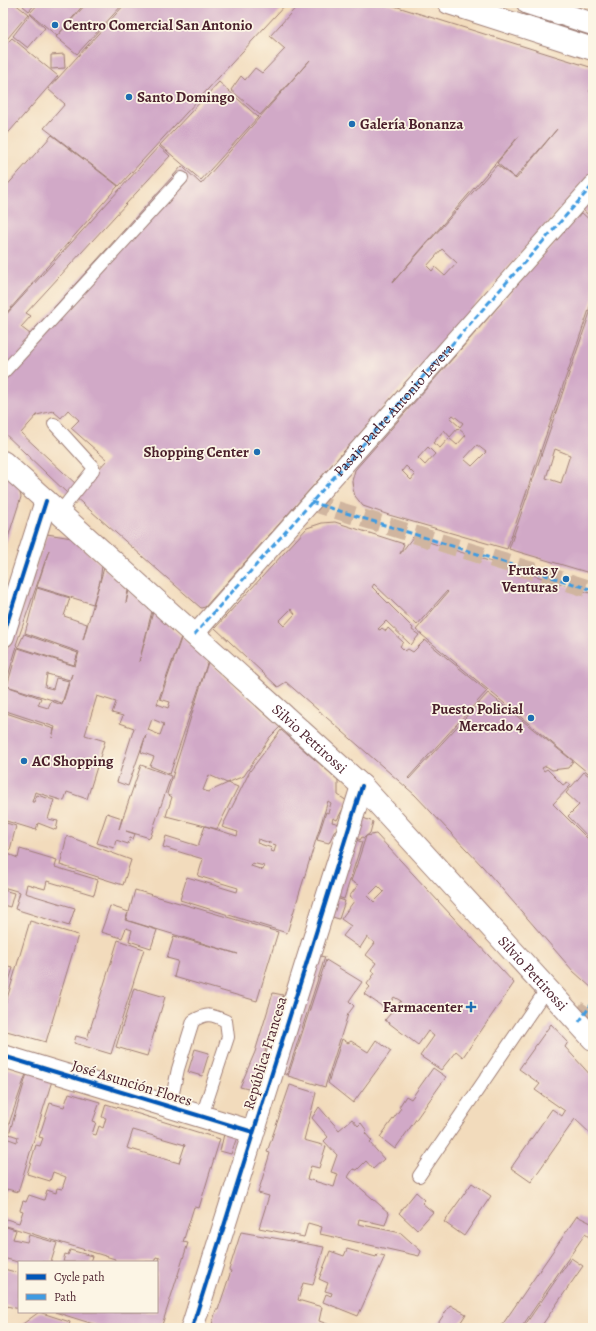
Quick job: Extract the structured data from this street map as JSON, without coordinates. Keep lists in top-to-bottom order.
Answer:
{
  "streets": {
    "main road": ["Silvio Pettirossi", "República Francesa", "José Asunción Flores"],
    "street": ["Pasaje Padre Antonio Levera"]
  },
  "crossings": [
    ["Pasaje Padre Antonio Levera", "Silvio Pettirossi"],
    ["Silvio Pettirossi", "República Francesa"],
    ["República Francesa", "José Asunción Flores"]
  ],
  "places": {
    "other": [
      "Centro Comercial San Antonio",
      "Santo Domingo",
      "Galería Bonanza",
      "Shopping Center",
      "Frutas y Venturas",
      "Puesto Policial Mercado 4",
      "AC Shopping"
    ],
    "health": ["Farmacenter"]
  },
  "legend": ["Cycle path", "Path"]
}
